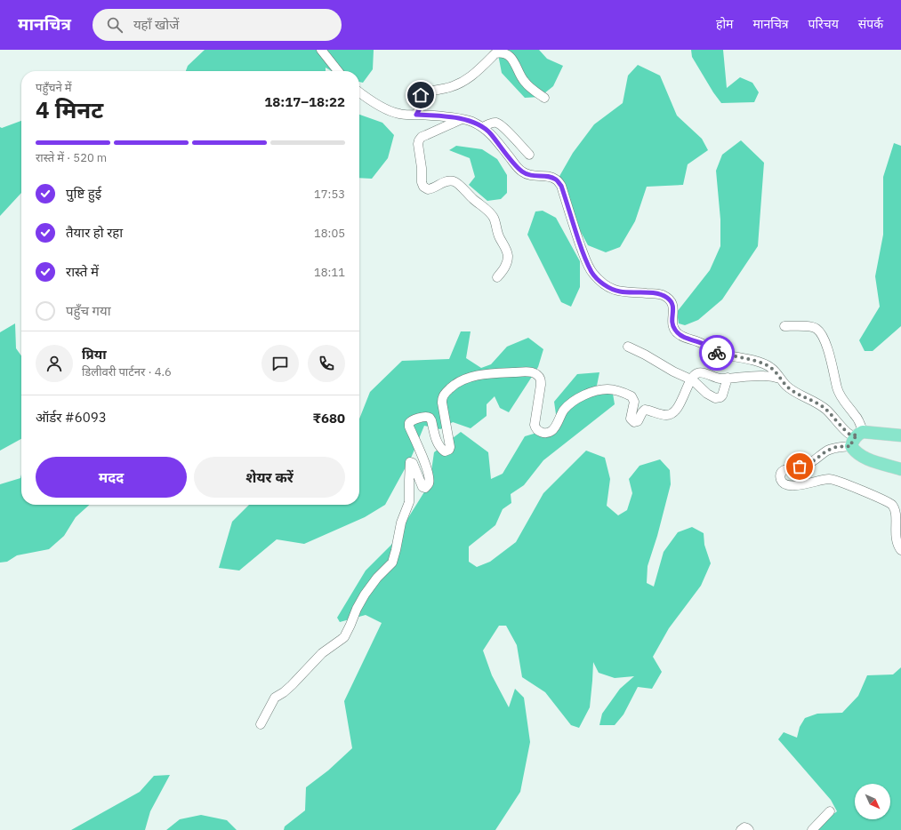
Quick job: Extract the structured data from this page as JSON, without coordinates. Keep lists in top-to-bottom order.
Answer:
{
  "north": "bottom right",
  "page": {
    "header": "मानचित्र",
    "search": "यहाँ खोजें",
    "nav": [
      "होम",
      "मानचित्र",
      "परिचय",
      "संपर्क"
    ],
    "heading": ["4 मिनट", "पहुँचने में", "18:17–18:22"],
    "panel": [
      "प्रिया",
      "डिलीवरी पार्टनर · 4.6",
      "ऑर्डर #6093",
      "₹680"
    ],
    "bar": "रास्ते में · 520 m",
    "list": [
      ["पुष्टि हुई", "17:53"],
      ["तैयार हो रहा", "18:05"],
      ["रास्ते में", "18:11"],
      "पहुँच गया"
    ],
    "buttons": ["मदद", "शेयर करें"]
  }
}
